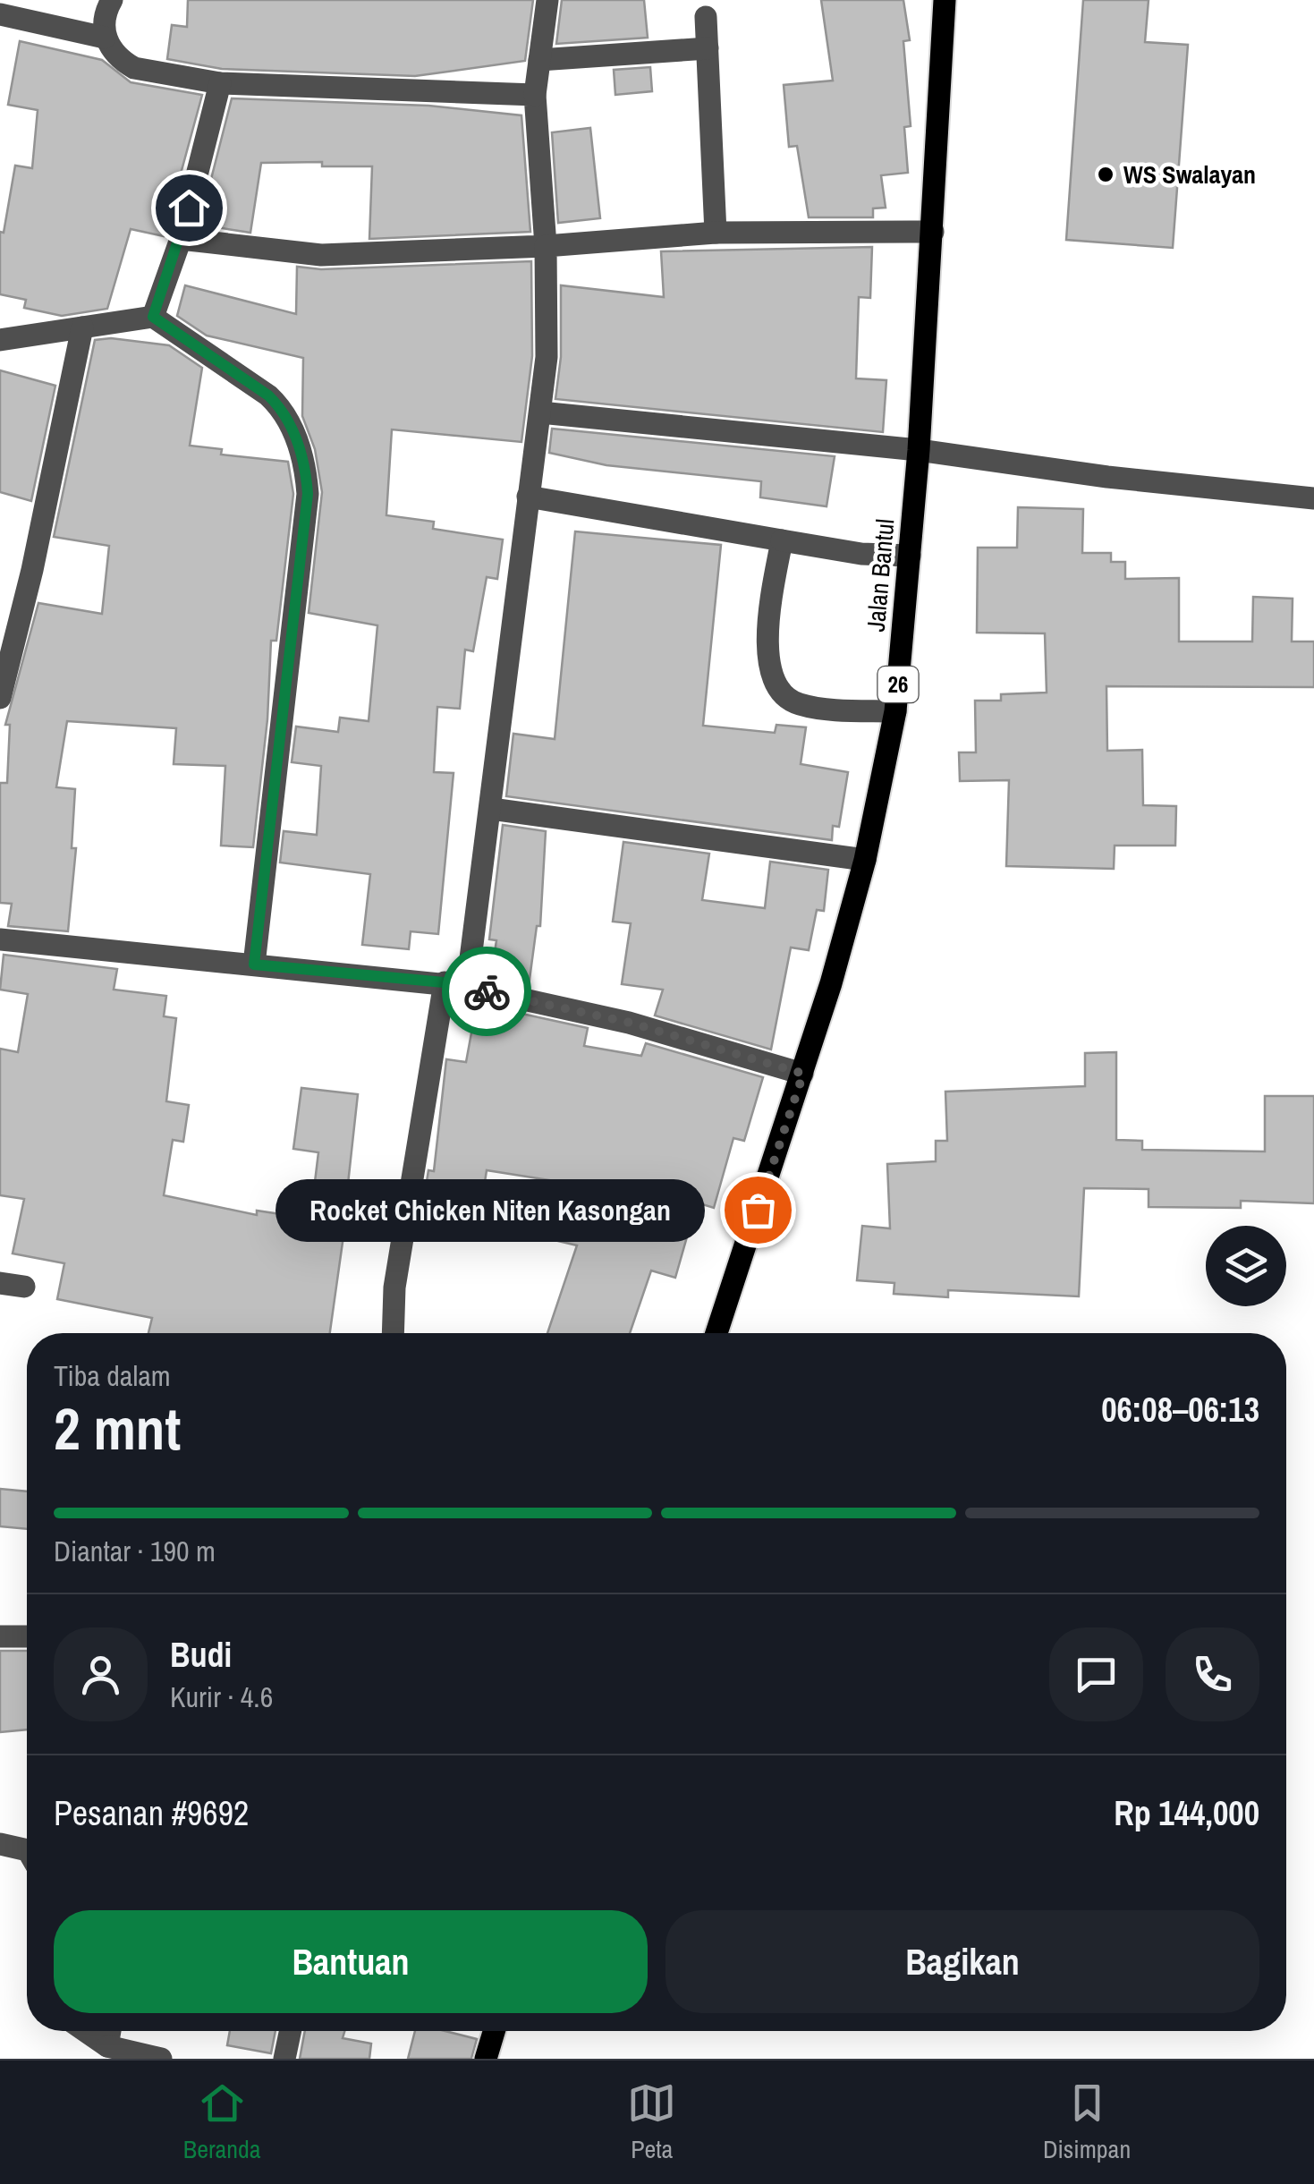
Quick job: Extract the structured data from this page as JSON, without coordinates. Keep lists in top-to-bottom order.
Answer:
{
  "streets": {
    "main road": ["Jalan Bantul", "26"]
  },
  "places": ["WS Swalayan", "Rocket Chicken Niten Kasongan"],
  "page": {
    "bubble": "Rocket Chicken Niten Kasongan",
    "heading": ["2 mnt", "Tiba dalam", "06:08–06:13"],
    "panel": [
      "Budi",
      "Kurir · 4.6",
      "Pesanan #9692",
      "Rp 144,000"
    ],
    "bar": "Diantar · 190 m",
    "buttons": ["Bantuan", "Bagikan"],
    "tabs": ["Beranda", "Peta", "Disimpan"]
  }
}
